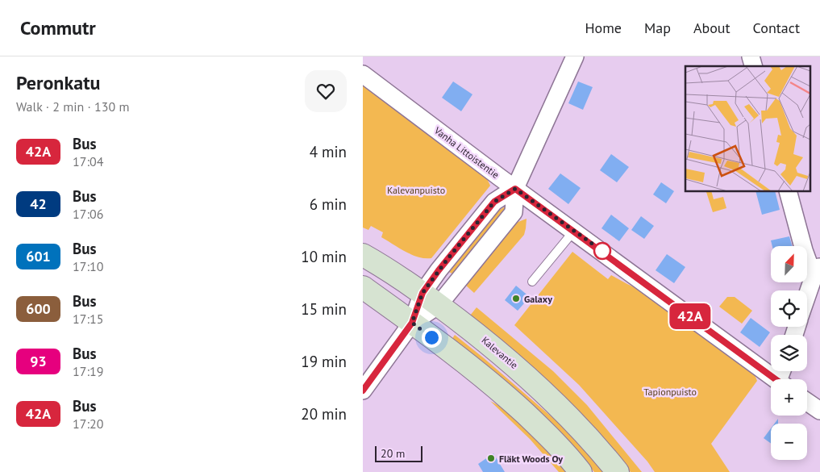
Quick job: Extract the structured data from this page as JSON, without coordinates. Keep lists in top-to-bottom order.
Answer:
{
  "streets": {
    "main road": ["Kalevantie"],
    "street": ["Vanha Littoistentie"]
  },
  "parks": ["Kalevanpuisto", "Tapionpuisto"],
  "places": ["Galaxy", "Fläkt Woods Oy"],
  "lines": ["bus line 42A"],
  "scale_bar": "20 m",
  "north": "top right",
  "page": {
    "header": "Commutr",
    "nav": [
      "Home",
      "Map",
      "About",
      "Contact"
    ],
    "heading": ["Peronkatu", "Walk · 2 min · 130 m"],
    "on_map": "42A",
    "list": [
      {
        "mark": "42A",
        "name": "Bus",
        "note": "17:04",
        "value": "4 min"
      },
      {
        "mark": "42",
        "name": "Bus",
        "note": "17:06",
        "value": "6 min"
      },
      {
        "mark": "601",
        "name": "Bus",
        "note": "17:10",
        "value": "10 min"
      },
      {
        "mark": "600",
        "name": "Bus",
        "note": "17:15",
        "value": "15 min"
      },
      {
        "mark": "93",
        "name": "Bus",
        "note": "17:19",
        "value": "19 min"
      },
      {
        "mark": "42A",
        "name": "Bus",
        "note": "17:20",
        "value": "20 min"
      }
    ],
    "map_buttons": ["+", "−"],
    "scale": "20 m"
  }
}
